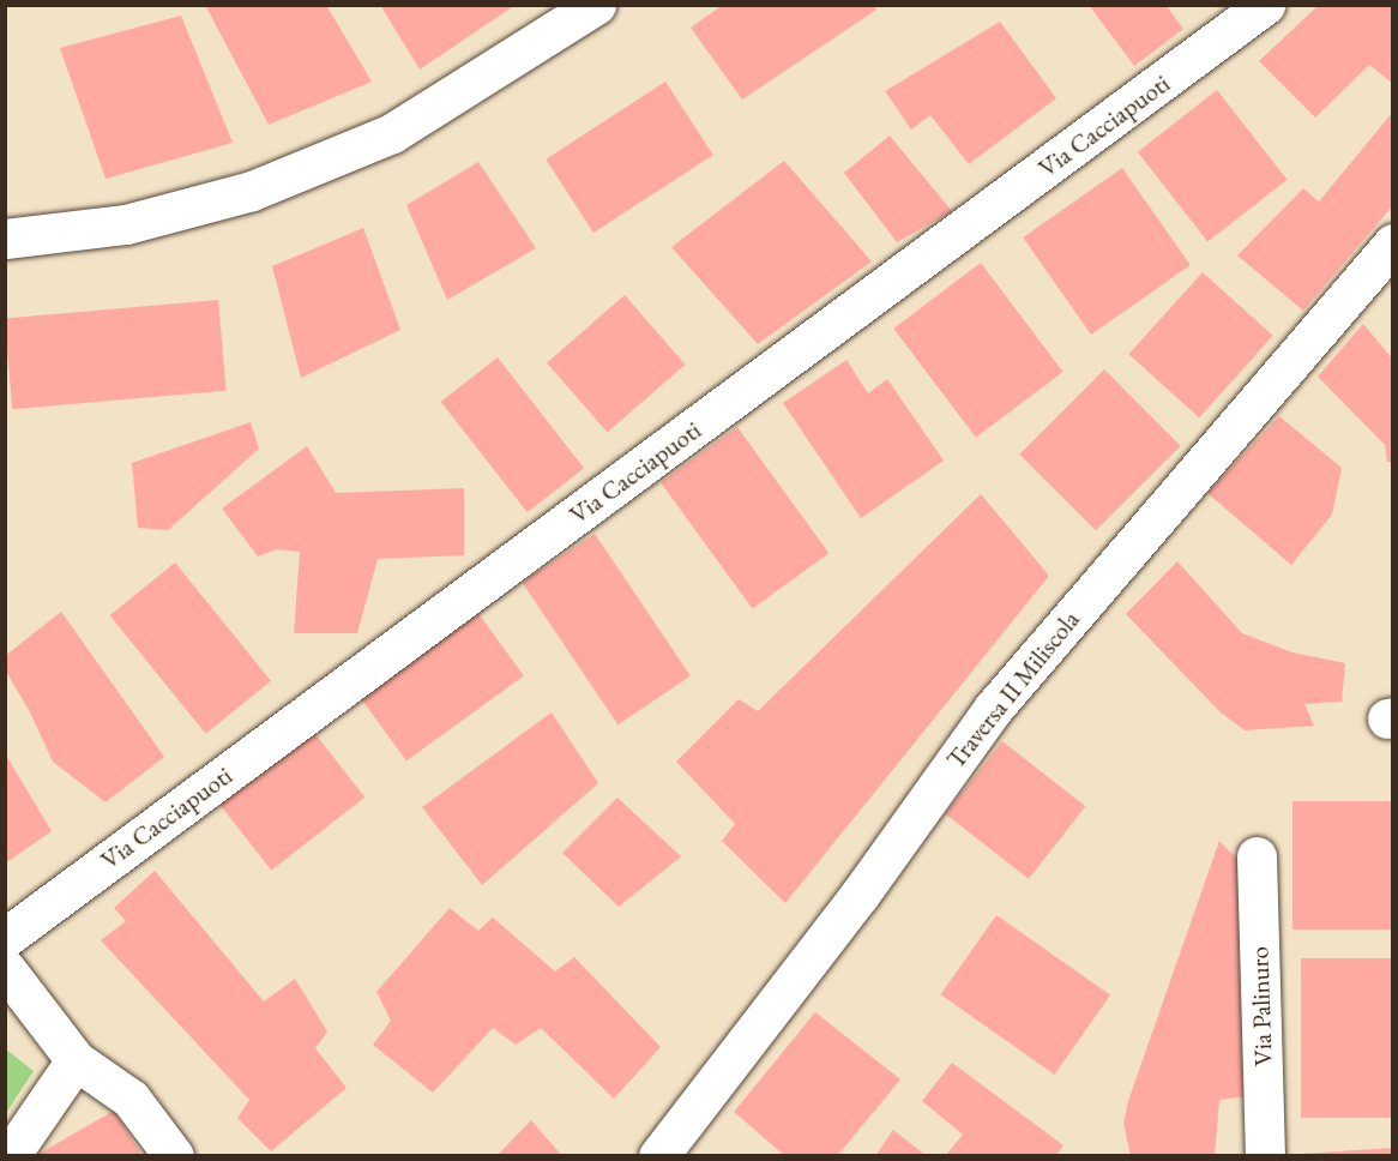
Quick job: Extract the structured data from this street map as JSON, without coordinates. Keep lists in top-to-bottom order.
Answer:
{
  "streets": {
    "street": ["Via Cacciapuoti", "Traversa II Miliscola", "Via Palinuro"]
  }
}
